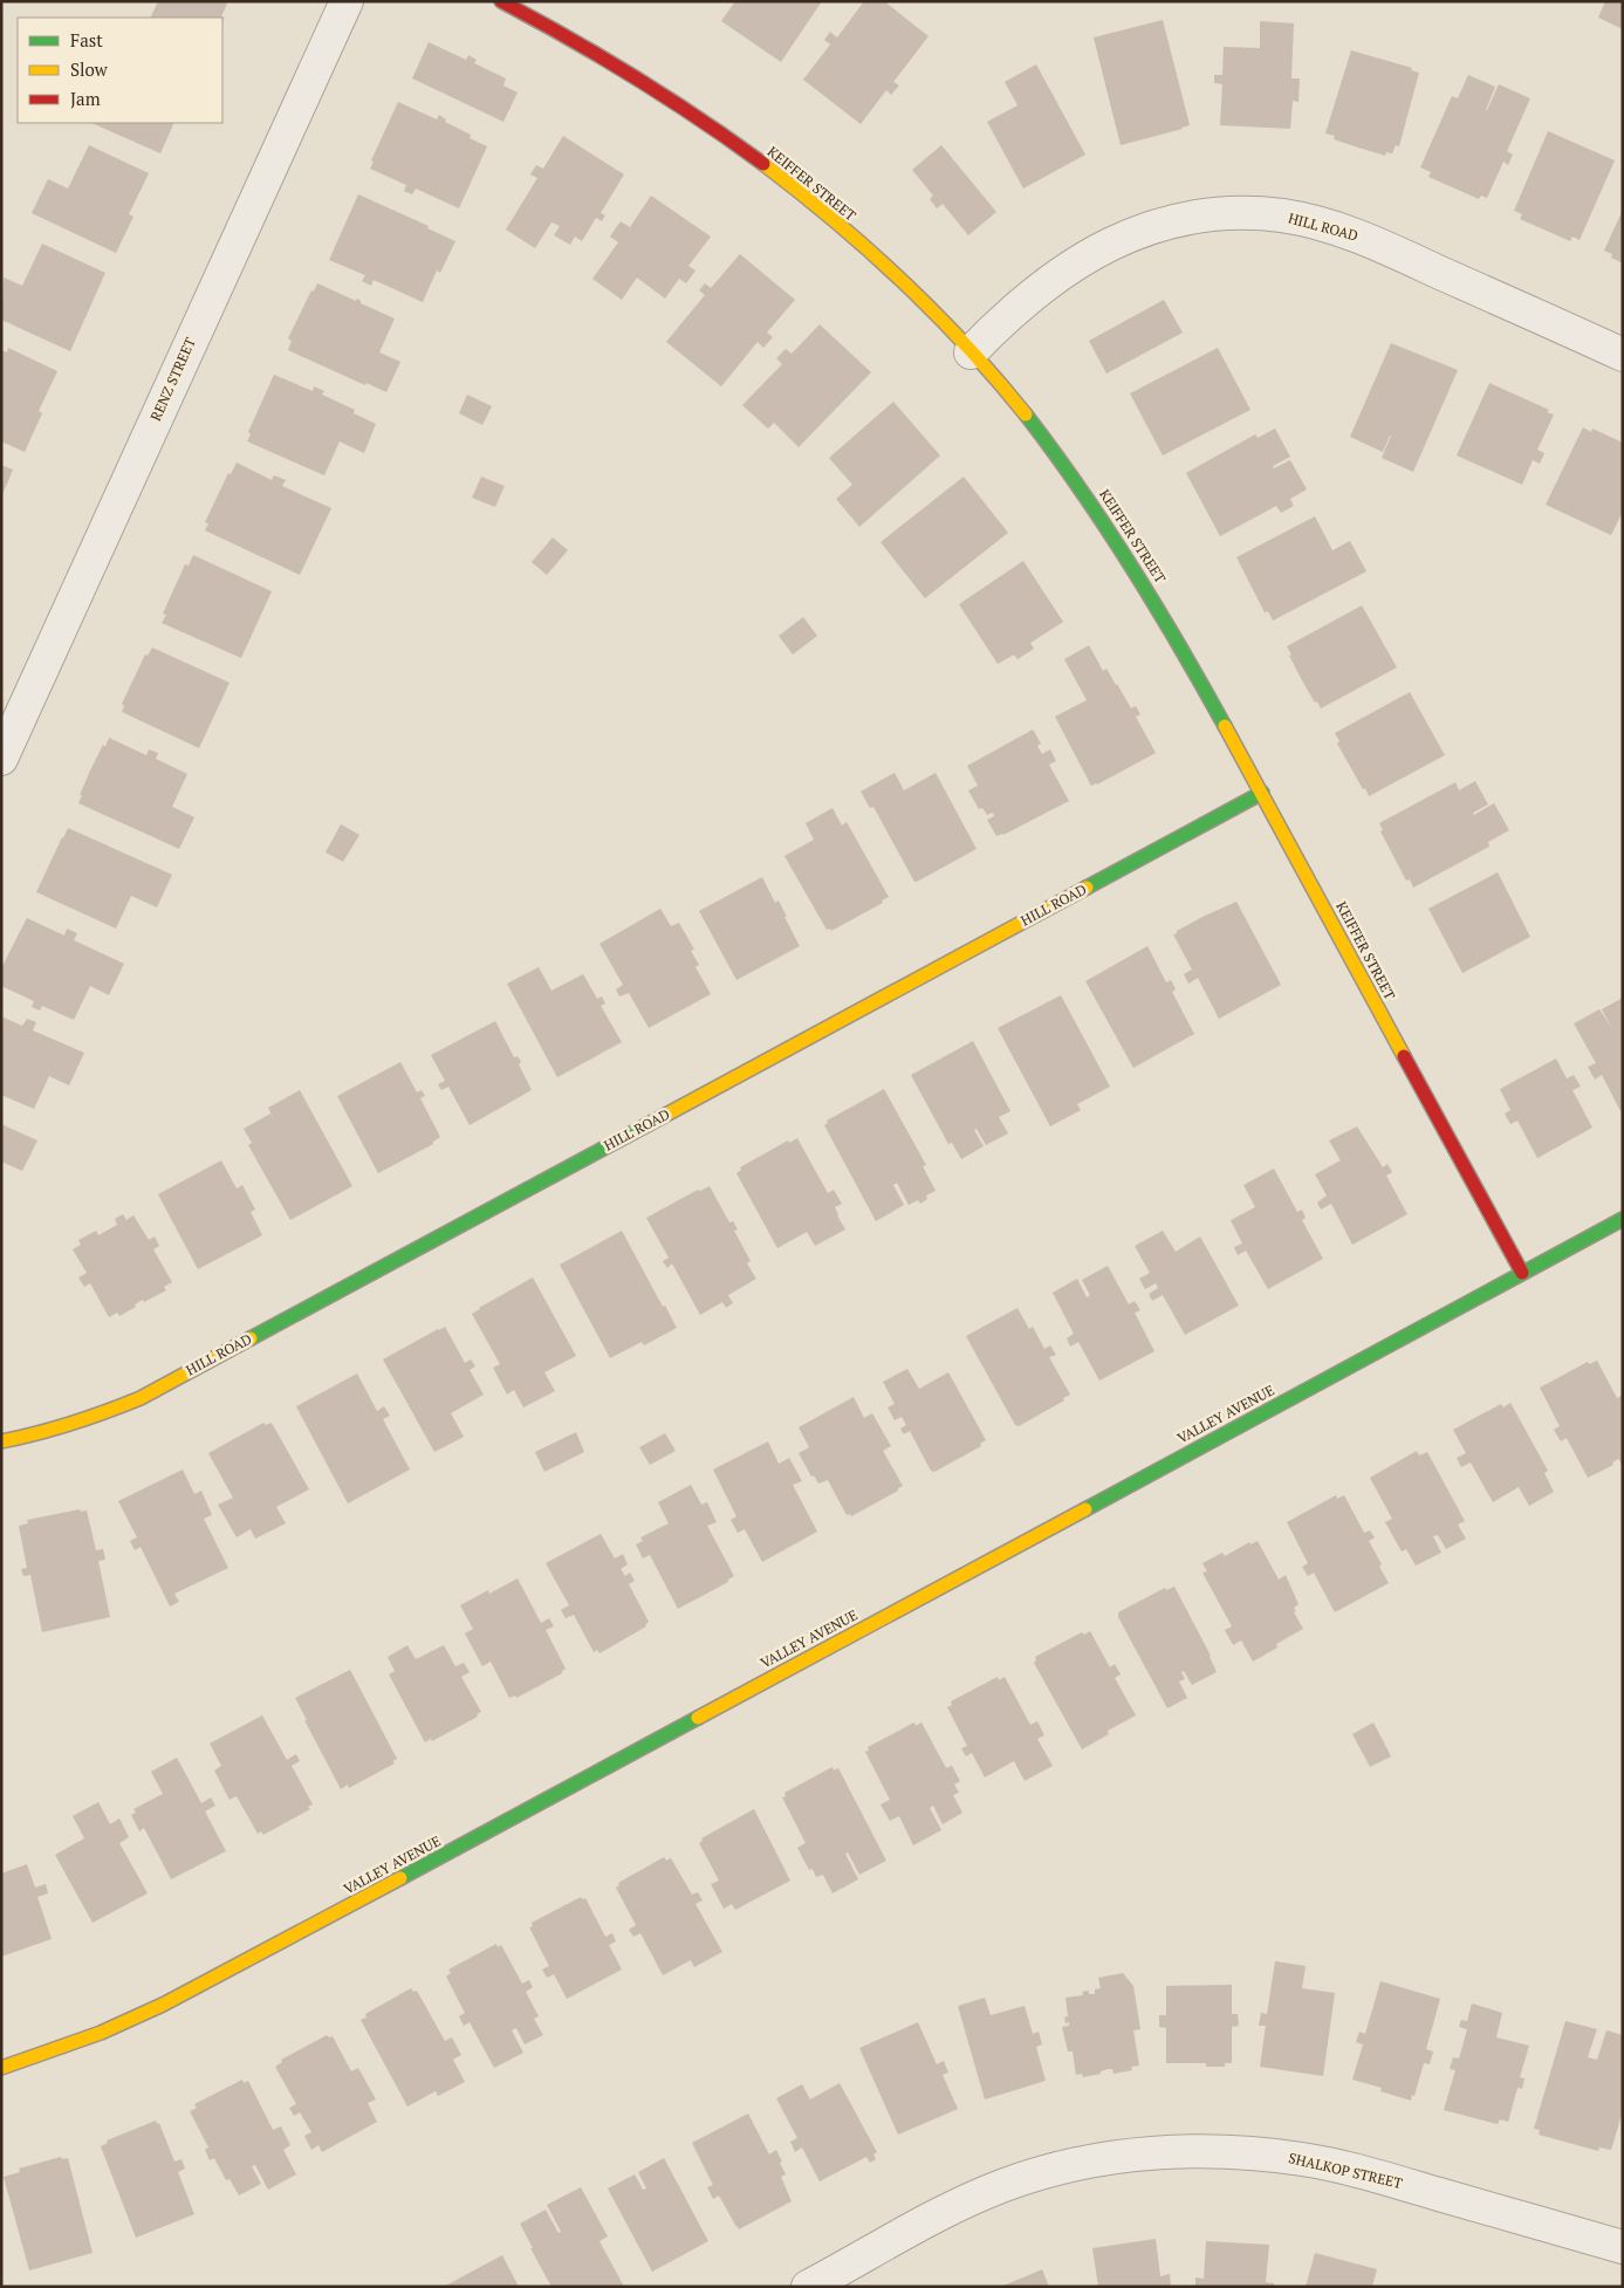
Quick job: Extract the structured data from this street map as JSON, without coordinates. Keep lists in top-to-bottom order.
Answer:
{
  "streets": {
    "street": [
      "KEIFFER STREET",
      "HILL ROAD",
      "RENZ STREET",
      "VALLEY AVENUE",
      "SHALKOP STREET"
    ]
  },
  "crossings": [
    ["KEIFFER STREET", "HILL ROAD"],
    ["KEIFFER STREET", "VALLEY AVENUE"]
  ],
  "legend": ["Fast", "Slow", "Jam"]
}
